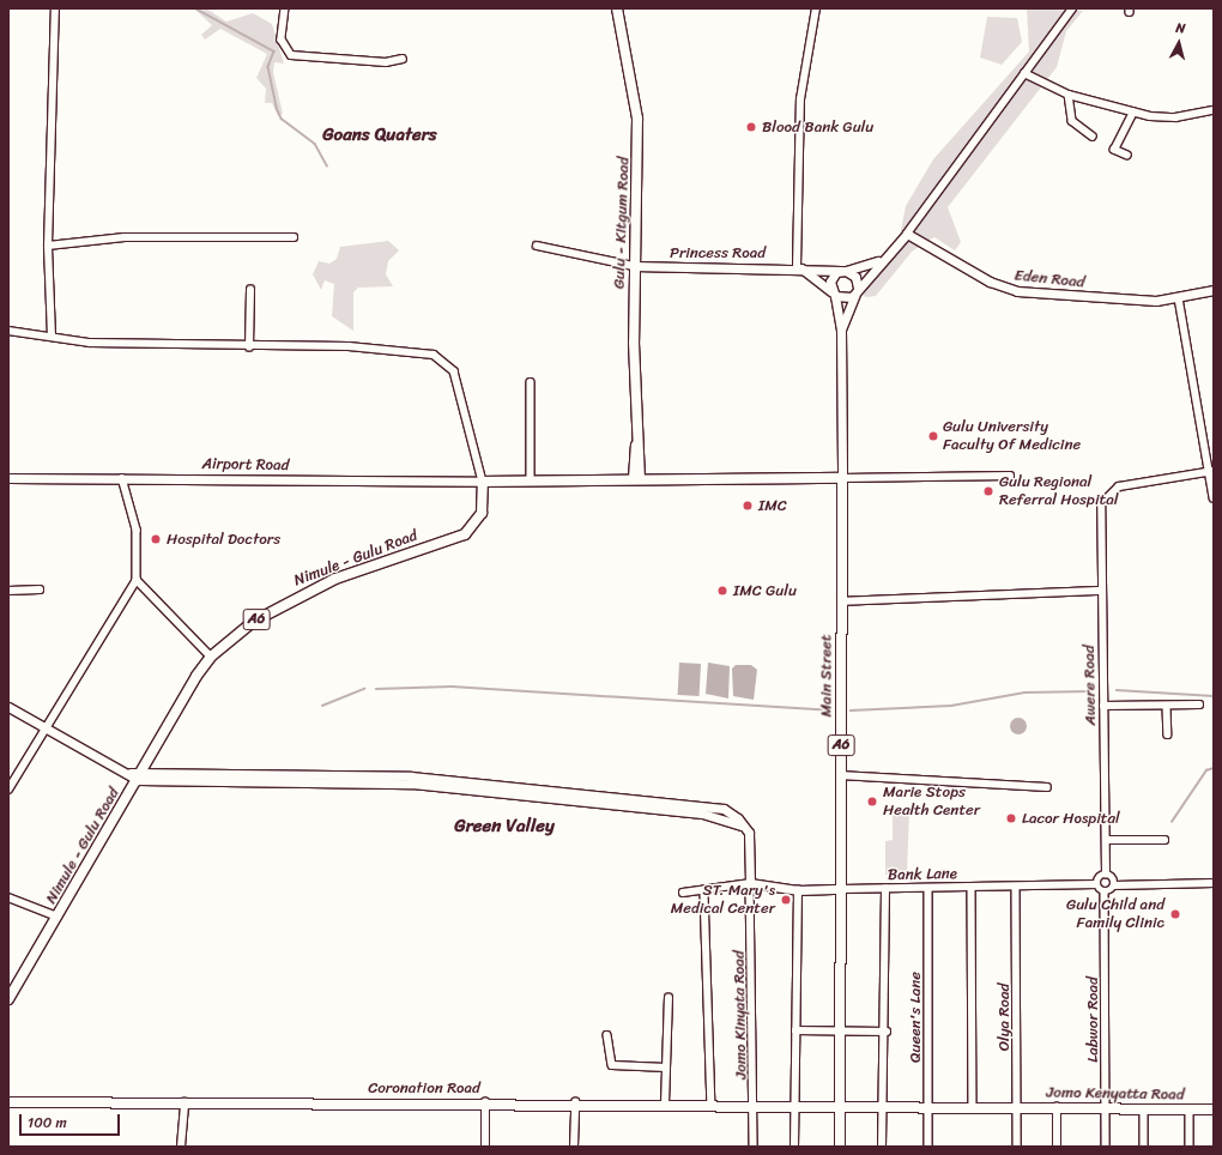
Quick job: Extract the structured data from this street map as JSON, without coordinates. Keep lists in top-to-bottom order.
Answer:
{
  "streets": {
    "main road": [
      "Gulu - Kitgum Road",
      "Nimule - Gulu Road",
      "A6",
      "Main Street",
      "Coronation Road",
      "Jomo Kenyatta Road"
    ],
    "street": [
      "Princess Road",
      "Eden Road",
      "Airport Road",
      "Awere Road",
      "Bank Lane",
      "Jomo Kinyata Road",
      "Queen's Lane",
      "Olya Road",
      "Labwor Road"
    ]
  },
  "crossings": [
    ["Gulu - Kitgum Road", "Princess Road"],
    ["Airport Road", "Nimule - Gulu Road"],
    ["A6", "Main Street"],
    ["A6", "Coronation Road"],
    ["Main Street", "Bank Lane"],
    ["Main Street", "Coronation Road"],
    ["Bank Lane", "Jomo Kinyata Road"],
    ["Bank Lane", "Queen's Lane"],
    ["Bank Lane", "Olya Road"],
    ["Jomo Kinyata Road", "Coronation Road"],
    ["Queen's Lane", "Coronation Road"],
    ["Queen's Lane", "Jomo Kenyatta Road"],
    ["Olya Road", "Jomo Kenyatta Road"],
    ["Labwor Road", "Jomo Kenyatta Road"],
    ["Coronation Road", "Jomo Kenyatta Road"]
  ],
  "districts": ["Goans Quaters", "Green Valley"],
  "places": [
    "Blood Bank Gulu",
    "Gulu University Faculty Of Medicine",
    "Gulu Regional Referral Hospital",
    "IMC",
    "Hospital Doctors",
    "IMC Gulu",
    "Marie Stops Health Center",
    "Lacor Hospital",
    "ST. Mary's Medical Center",
    "Gulu Child and Family Clinic"
  ],
  "scale_bar": "100 m",
  "north": "top"
}
